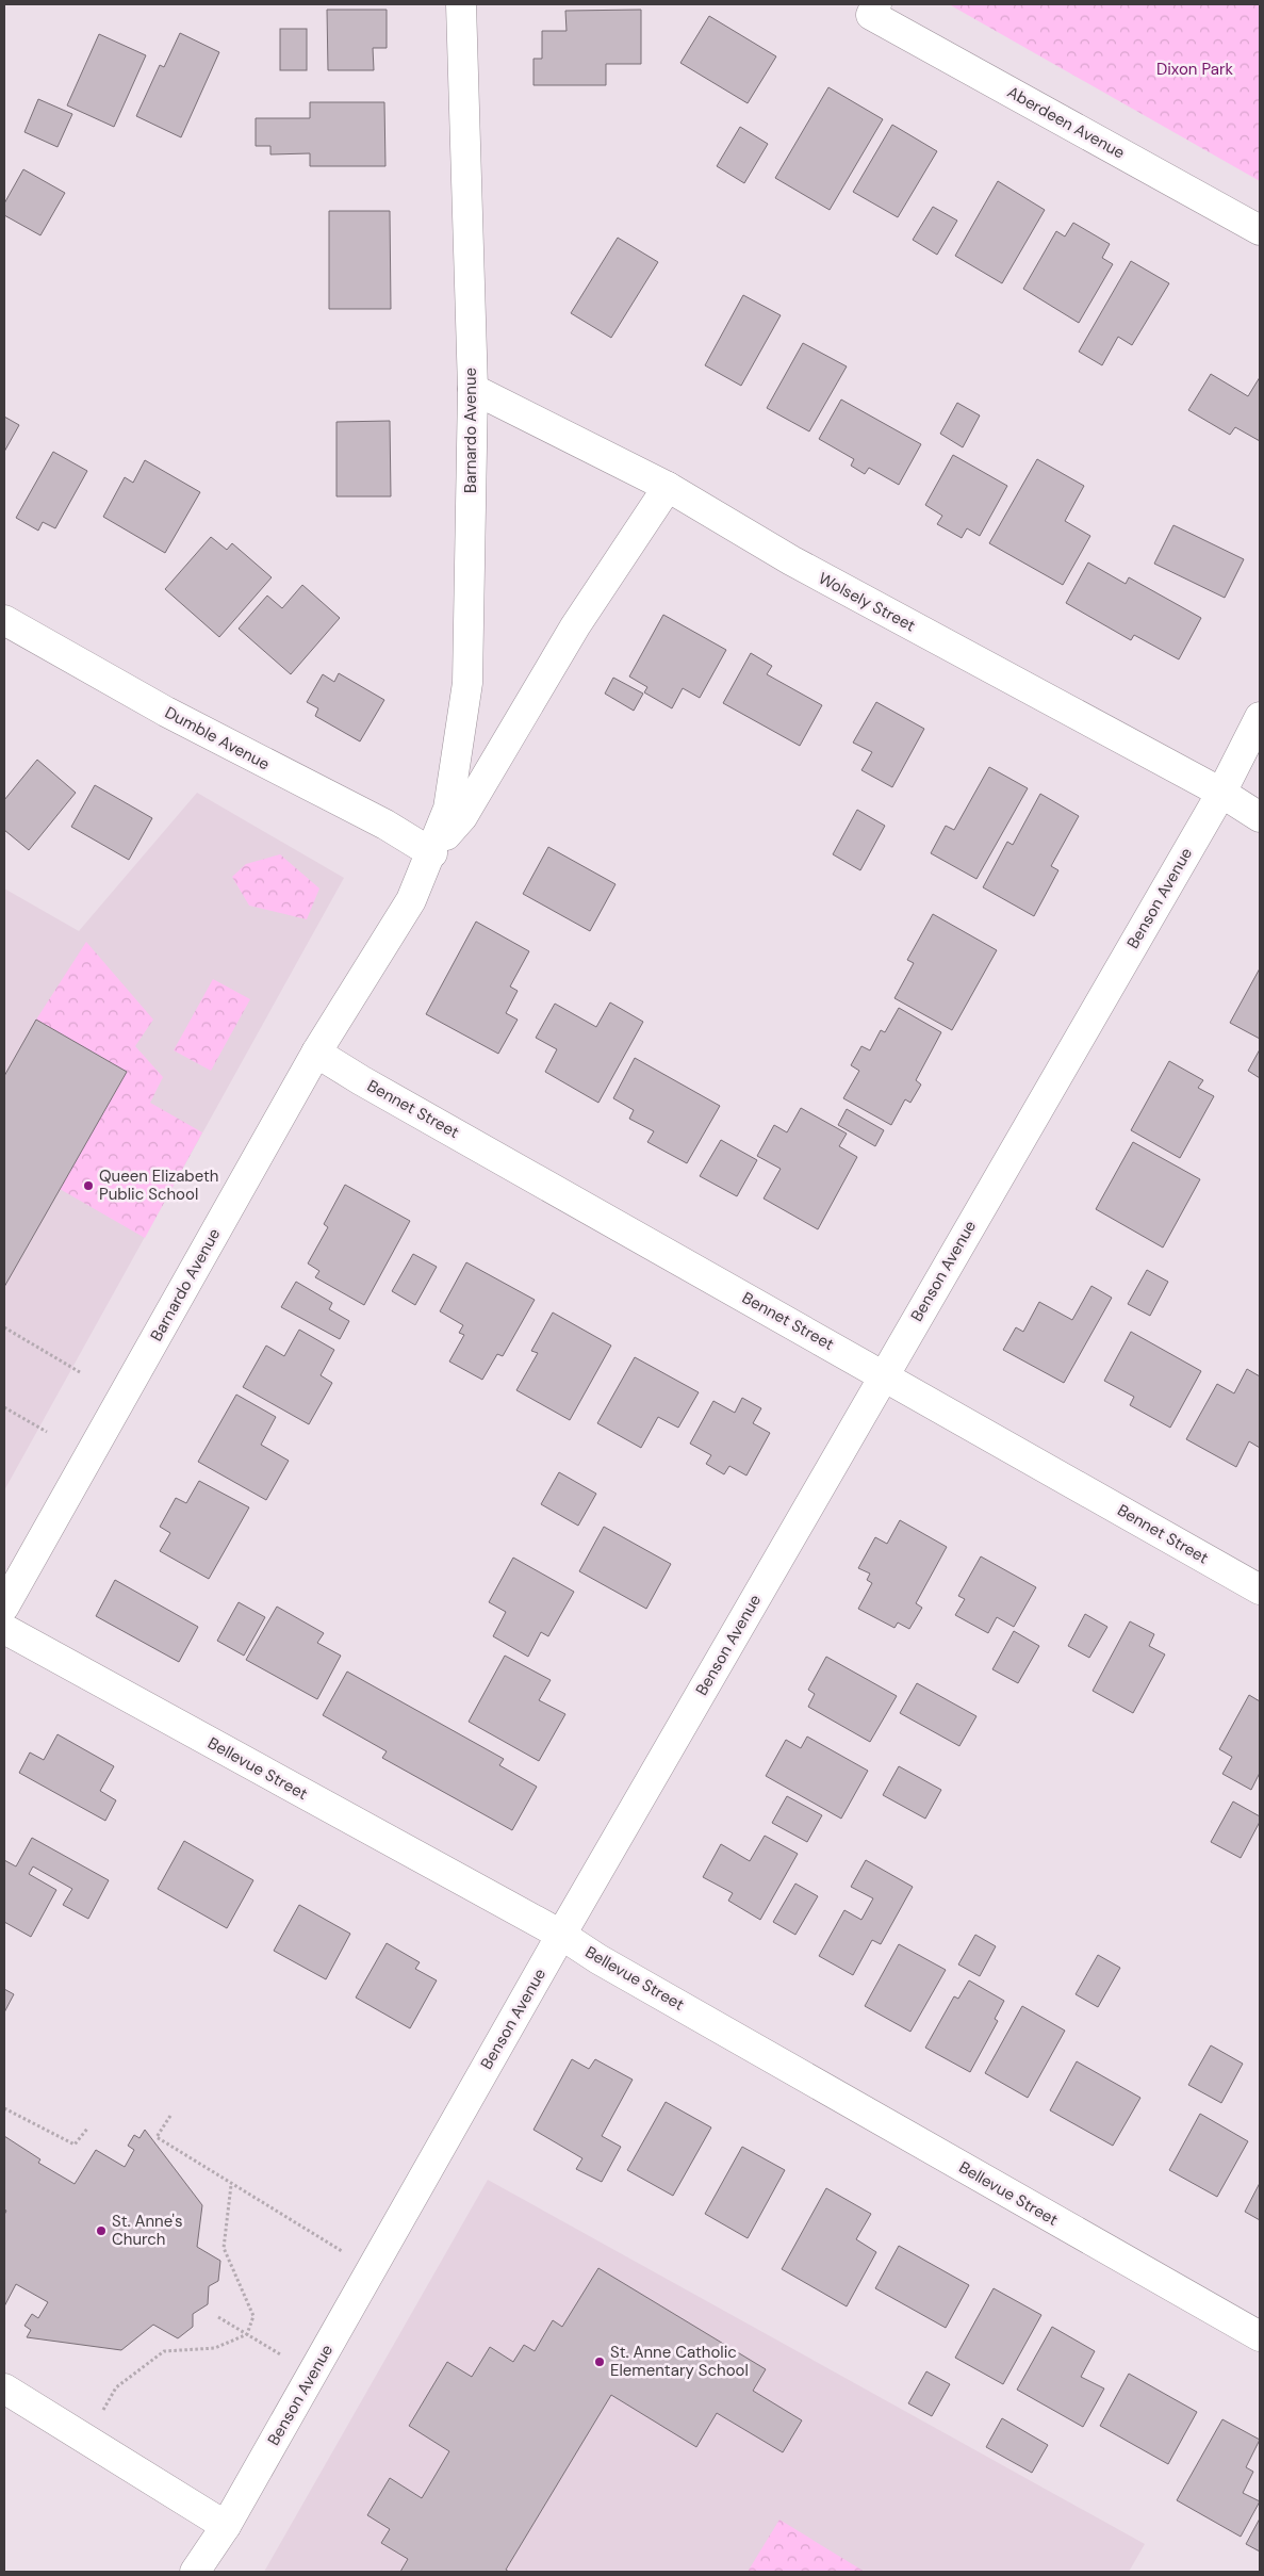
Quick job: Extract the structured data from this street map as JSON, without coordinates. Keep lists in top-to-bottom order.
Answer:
{
  "streets": {
    "street": [
      "Aberdeen Avenue",
      "Barnardo Avenue",
      "Wolsely Street",
      "Dumble Avenue",
      "Benson Avenue",
      "Bennet Street",
      "Bellevue Street"
    ]
  },
  "crossings": [
    ["Barnardo Avenue", "Wolsely Street"],
    ["Barnardo Avenue", "Dumble Avenue"],
    ["Barnardo Avenue", "Bennet Street"],
    ["Wolsely Street", "Benson Avenue"],
    ["Benson Avenue", "Bennet Street"],
    ["Benson Avenue", "Bellevue Street"]
  ],
  "parks": ["Dixon Park"],
  "places": ["Queen Elizabeth Public School", "St. Anne's Church", "St. Anne Catholic Elementary School"]
}
